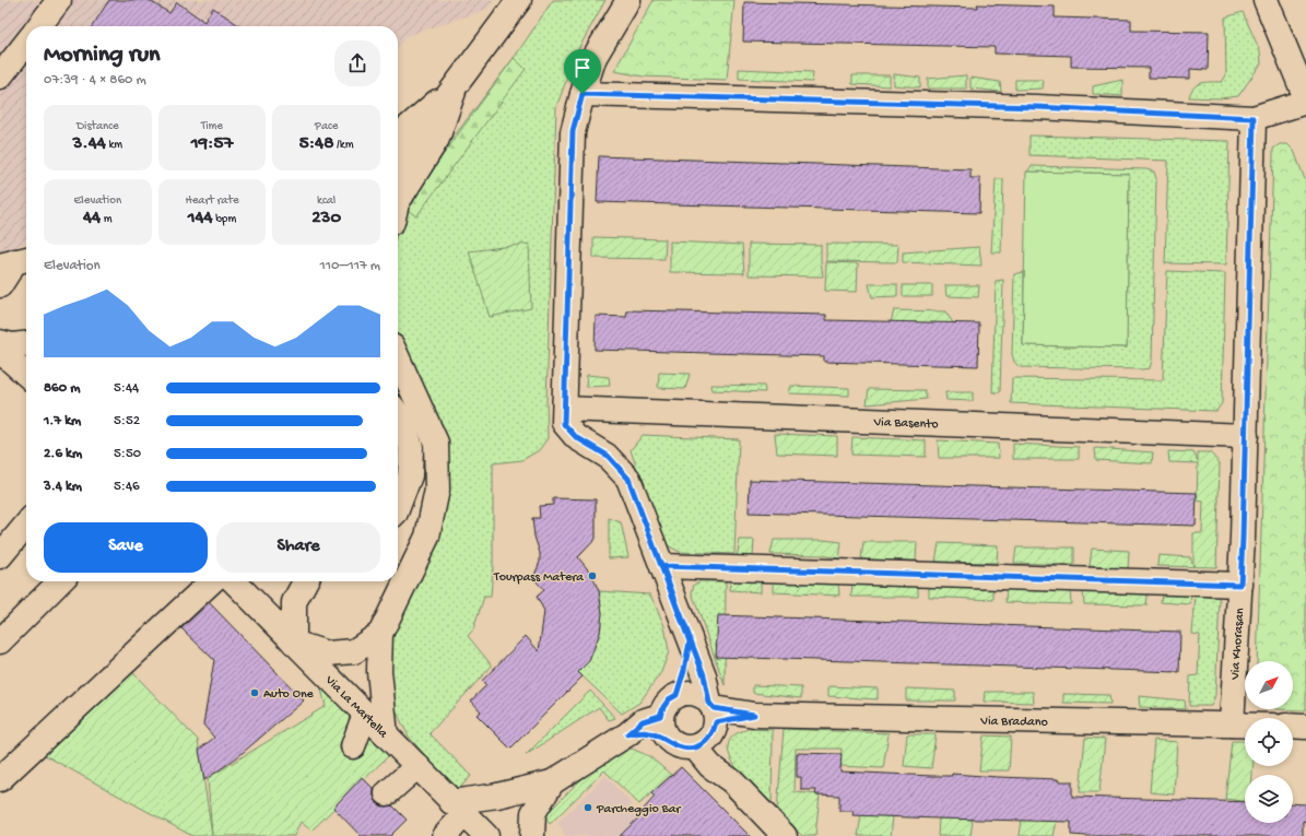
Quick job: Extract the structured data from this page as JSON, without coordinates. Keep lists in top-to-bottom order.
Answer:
{
  "streets": {
    "main road": [
      "Via Basento",
      "Via Khorasan",
      "Via La Martella",
      "Via Bradano"
    ]
  },
  "crossings": [
    ["Via Basento", "Via Khorasan"],
    ["Via Khorasan", "Via Bradano"]
  ],
  "places": ["Tourpass Matera", "Auto One", "Parcheggio Bar"],
  "north": "top right",
  "page": {
    "heading": ["Morning run", "07:39 · 4 × 860 m"],
    "stats": [
      ["Distance", "3.44 km"],
      ["Time", "19:57"],
      ["Pace", "5:48 /km"],
      ["Elevation", "44 m"],
      ["Heart rate", "144 bpm"],
      ["kcal", "230"]
    ],
    "chart": ["Elevation", "110–117 m"],
    "list": [
      {
        "name": "860 m",
        "note": "5:44"
      },
      {
        "name": "1.7 km",
        "note": "5:52"
      },
      {
        "name": "2.6 km",
        "note": "5:50"
      },
      {
        "name": "3.4 km",
        "note": "5:46"
      }
    ],
    "buttons": ["Save", "Share"]
  }
}
